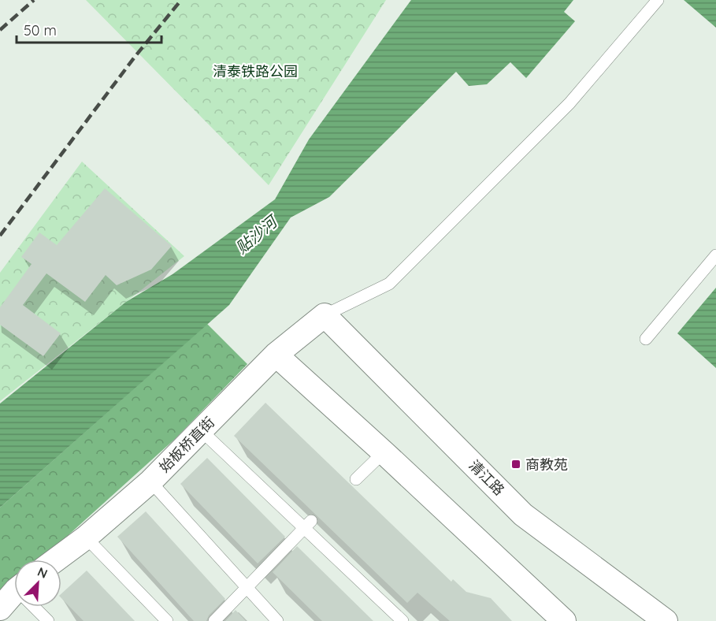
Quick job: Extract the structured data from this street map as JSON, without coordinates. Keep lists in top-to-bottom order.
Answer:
{
  "streets": {
    "street": ["始板桥直街", "清江路"]
  },
  "crossings": [
    ["始板桥直街", "清江路"]
  ],
  "water": ["贴沙河"],
  "parks": ["清泰铁路公园"],
  "places": {
    "transit": ["商教苑"]
  },
  "scale_bar": "50 m",
  "north": "top right"
}
